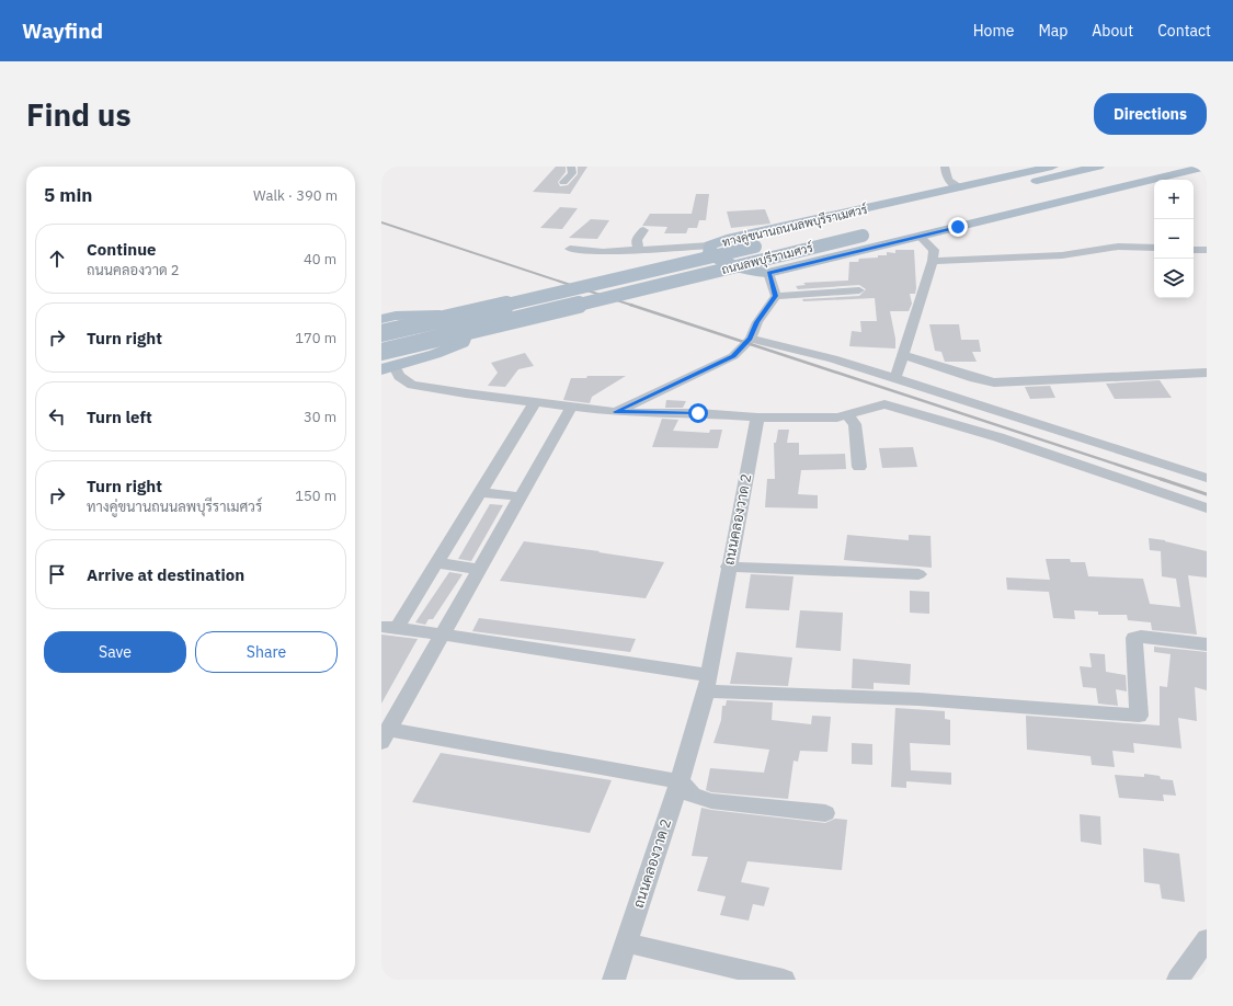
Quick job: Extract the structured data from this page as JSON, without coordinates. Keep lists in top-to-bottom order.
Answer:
{
  "streets": {
    "main road": ["ทางคู่ขนานถนนลพบุรีราเมศวร์", "ถนนลพบุรีราเมศวร์"],
    "street": ["ถนนคลองวาด 2"]
  },
  "page": {
    "header": "Wayfind",
    "nav": [
      "Home",
      "Map",
      "About",
      "Contact"
    ],
    "buttons": [
      "Directions",
      ["Save", "Share"]
    ],
    "title": "Find us",
    "heading": ["5 min", "Walk · 390 m"],
    "map_buttons": ["+", "−"],
    "list": [
      ["Continue", "ถนนคลองวาด 2", "40 m"],
      ["Turn right", "170 m"],
      ["Turn left", "30 m"],
      ["Turn right", "ทางคู่ขนานถนนลพบุรีราเมศวร์", "150 m"],
      "Arrive at destination"
    ]
  }
}
